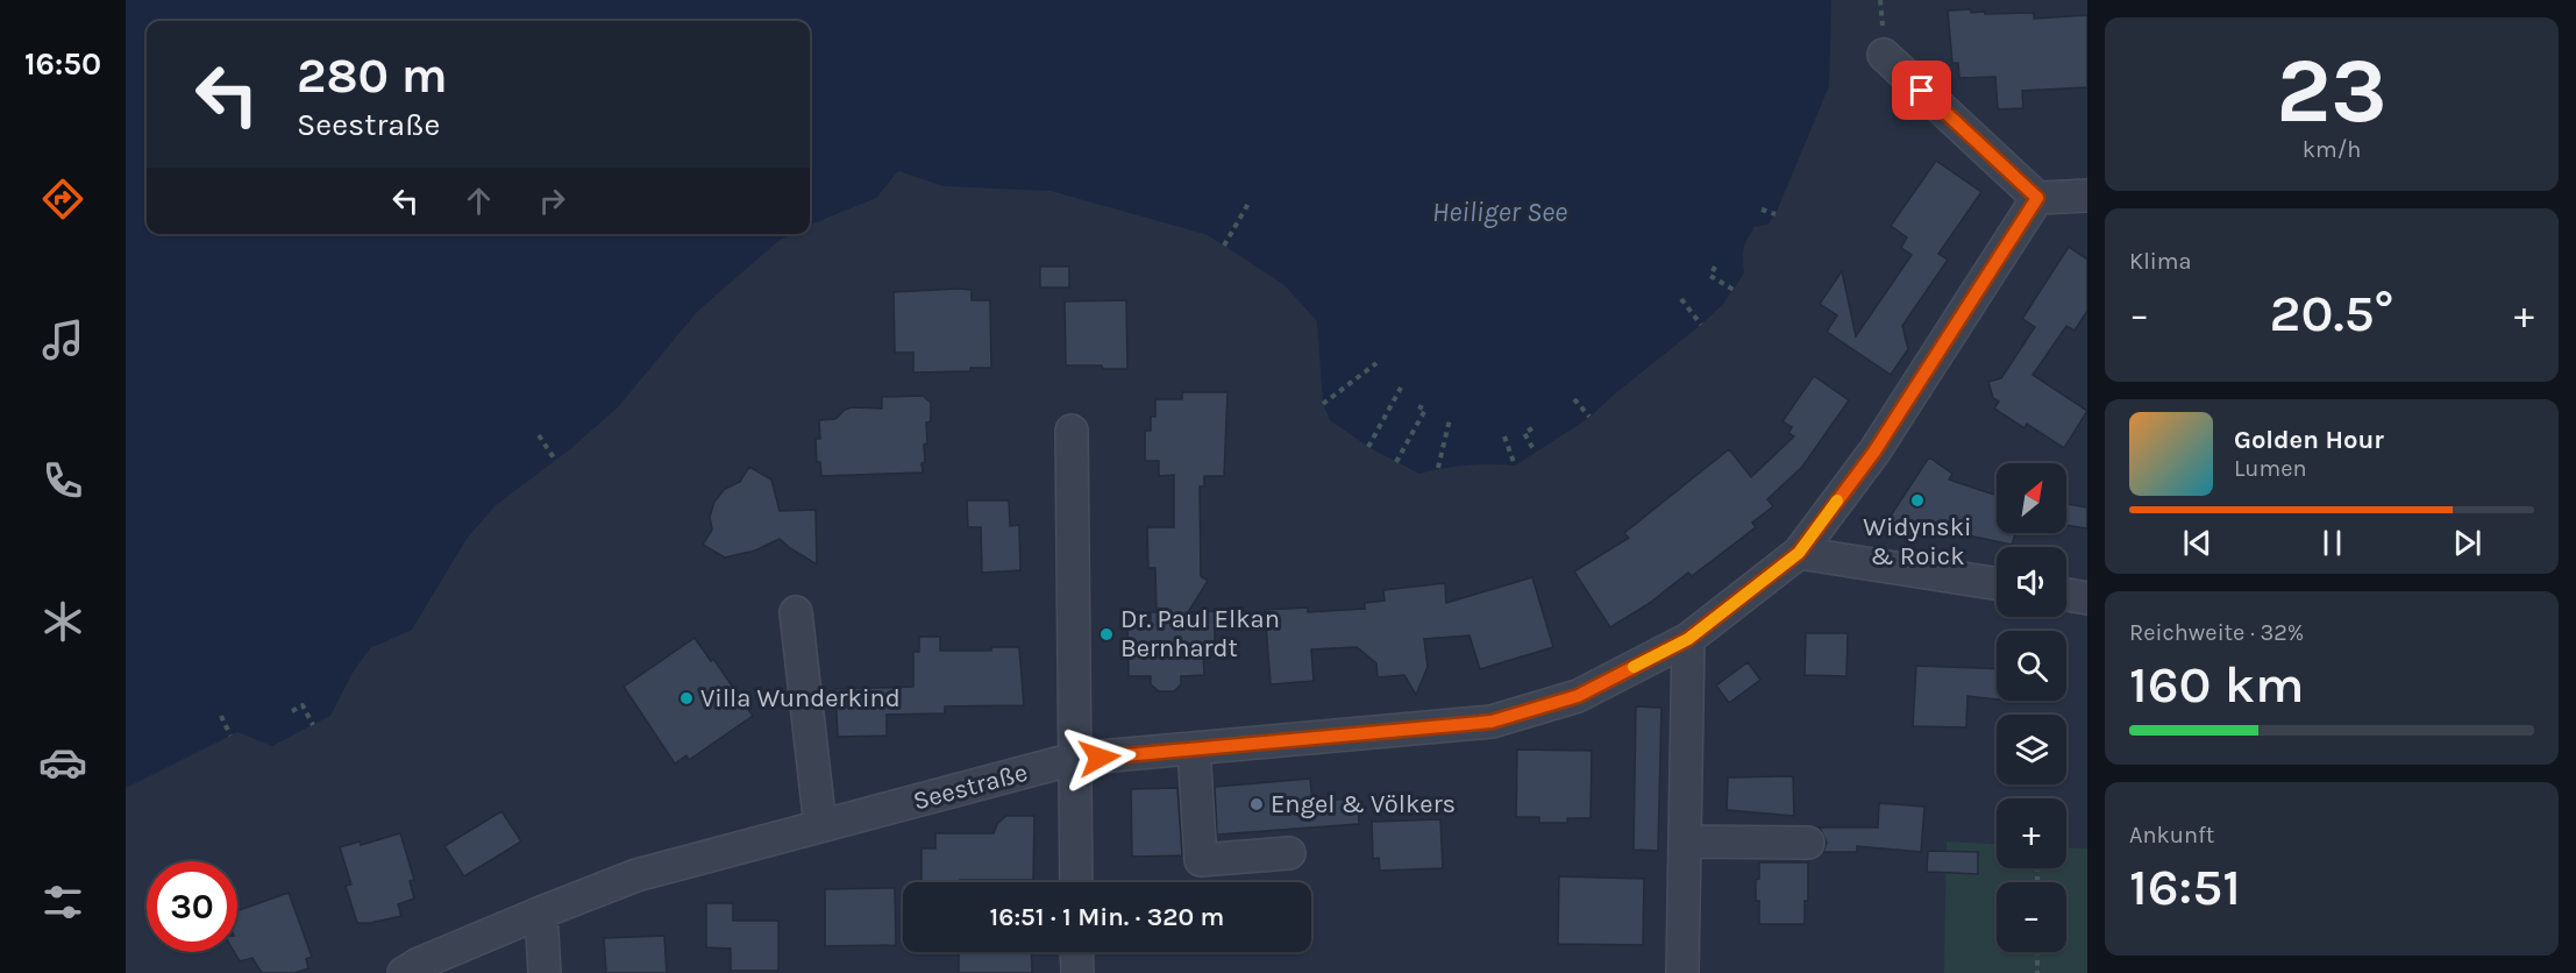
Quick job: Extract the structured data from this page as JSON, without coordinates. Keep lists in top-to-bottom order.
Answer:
{
  "streets": {
    "street": ["Seestraße"]
  },
  "water": ["Heiliger See"],
  "places": [
    "Widynski & Roick",
    "Dr. Paul Elkan Bernhardt",
    "Villa Wunderkind",
    "Engel & Völkers"
  ],
  "north": "top right",
  "page": {
    "tabs": "16:50",
    "tile": [
      ["23", "km/h"],
      "Klima",
      ["Reichweite · 32%", "160 km"],
      ["Ankunft", "16:51"]
    ],
    "turn": ["280 m", "Seestraße"],
    "heat": ["−", "20.5°", "+"],
    "song": ["Golden Hour", "Lumen"],
    "map_buttons": ["+", "−"],
    "limit": "30",
    "trip": "16:51 · 1 Min. · 320 m"
  }
}
